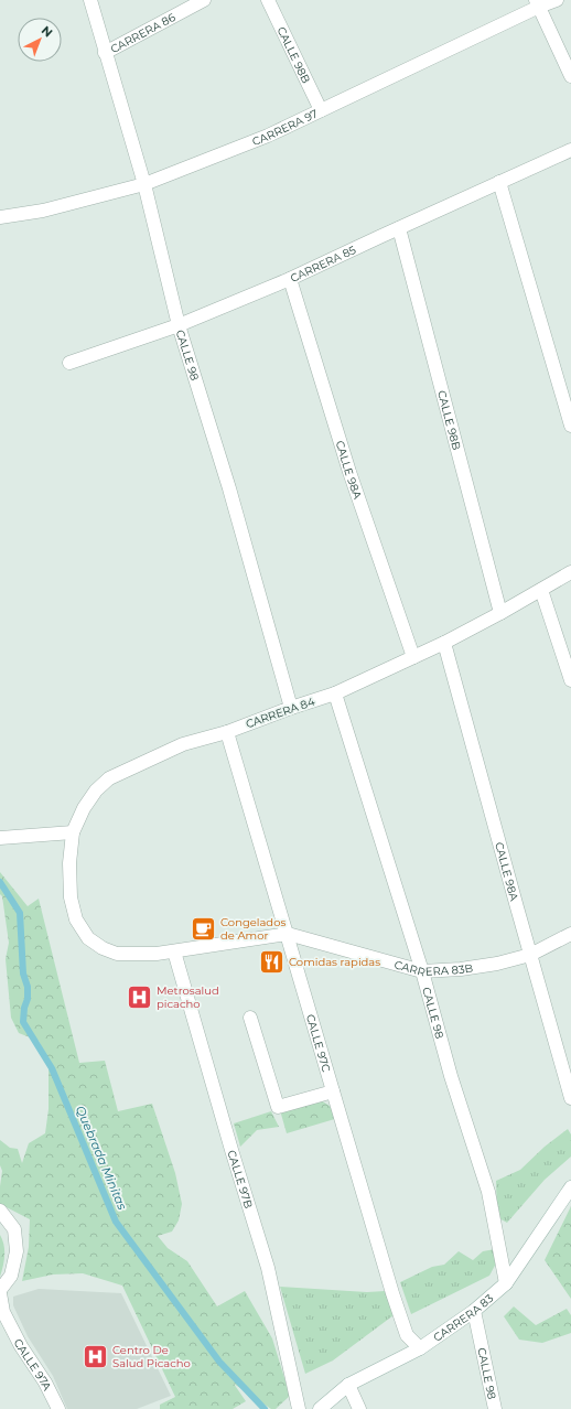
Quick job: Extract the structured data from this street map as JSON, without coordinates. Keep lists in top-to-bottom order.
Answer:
{
  "streets": {
    "street": [
      "CARRERA 86",
      "CALLE 98B",
      "CARRERA 97",
      "CARRERA 85",
      "CALLE 98",
      "CALLE 98A",
      "CARRERA 84",
      "CARRERA 83B",
      "CALLE 97C",
      "CALLE 97B",
      "CARRERA 83",
      "CALLE 97A"
    ]
  },
  "crossings": [
    ["CARRERA 86", "CALLE 98"],
    ["CALLE 98B", "CARRERA 97"],
    ["CALLE 98B", "CARRERA 85"],
    ["CALLE 98B", "CARRERA 84"],
    ["CARRERA 97", "CALLE 98"],
    ["CARRERA 85", "CALLE 98"],
    ["CARRERA 85", "CALLE 98A"],
    ["CALLE 98", "CARRERA 84"],
    ["CALLE 98", "CARRERA 83B"],
    ["CALLE 98", "CARRERA 83"],
    ["CALLE 98A", "CARRERA 84"],
    ["CALLE 98A", "CARRERA 83B"],
    ["CARRERA 84", "CARRERA 83B"],
    ["CARRERA 84", "CALLE 97C"],
    ["CARRERA 83B", "CALLE 97C"],
    ["CARRERA 83B", "CALLE 97B"],
    ["CALLE 97C", "CARRERA 83"]
  ],
  "water": ["Quebrada Minitas"],
  "places": {
    "cafe": ["Congelados de Amor"],
    "restaurant": ["Comidas rapidas"],
    "hospital": ["Metrosalud picacho", "Centro De Salud Picacho"]
  },
  "north": "top right"
}
